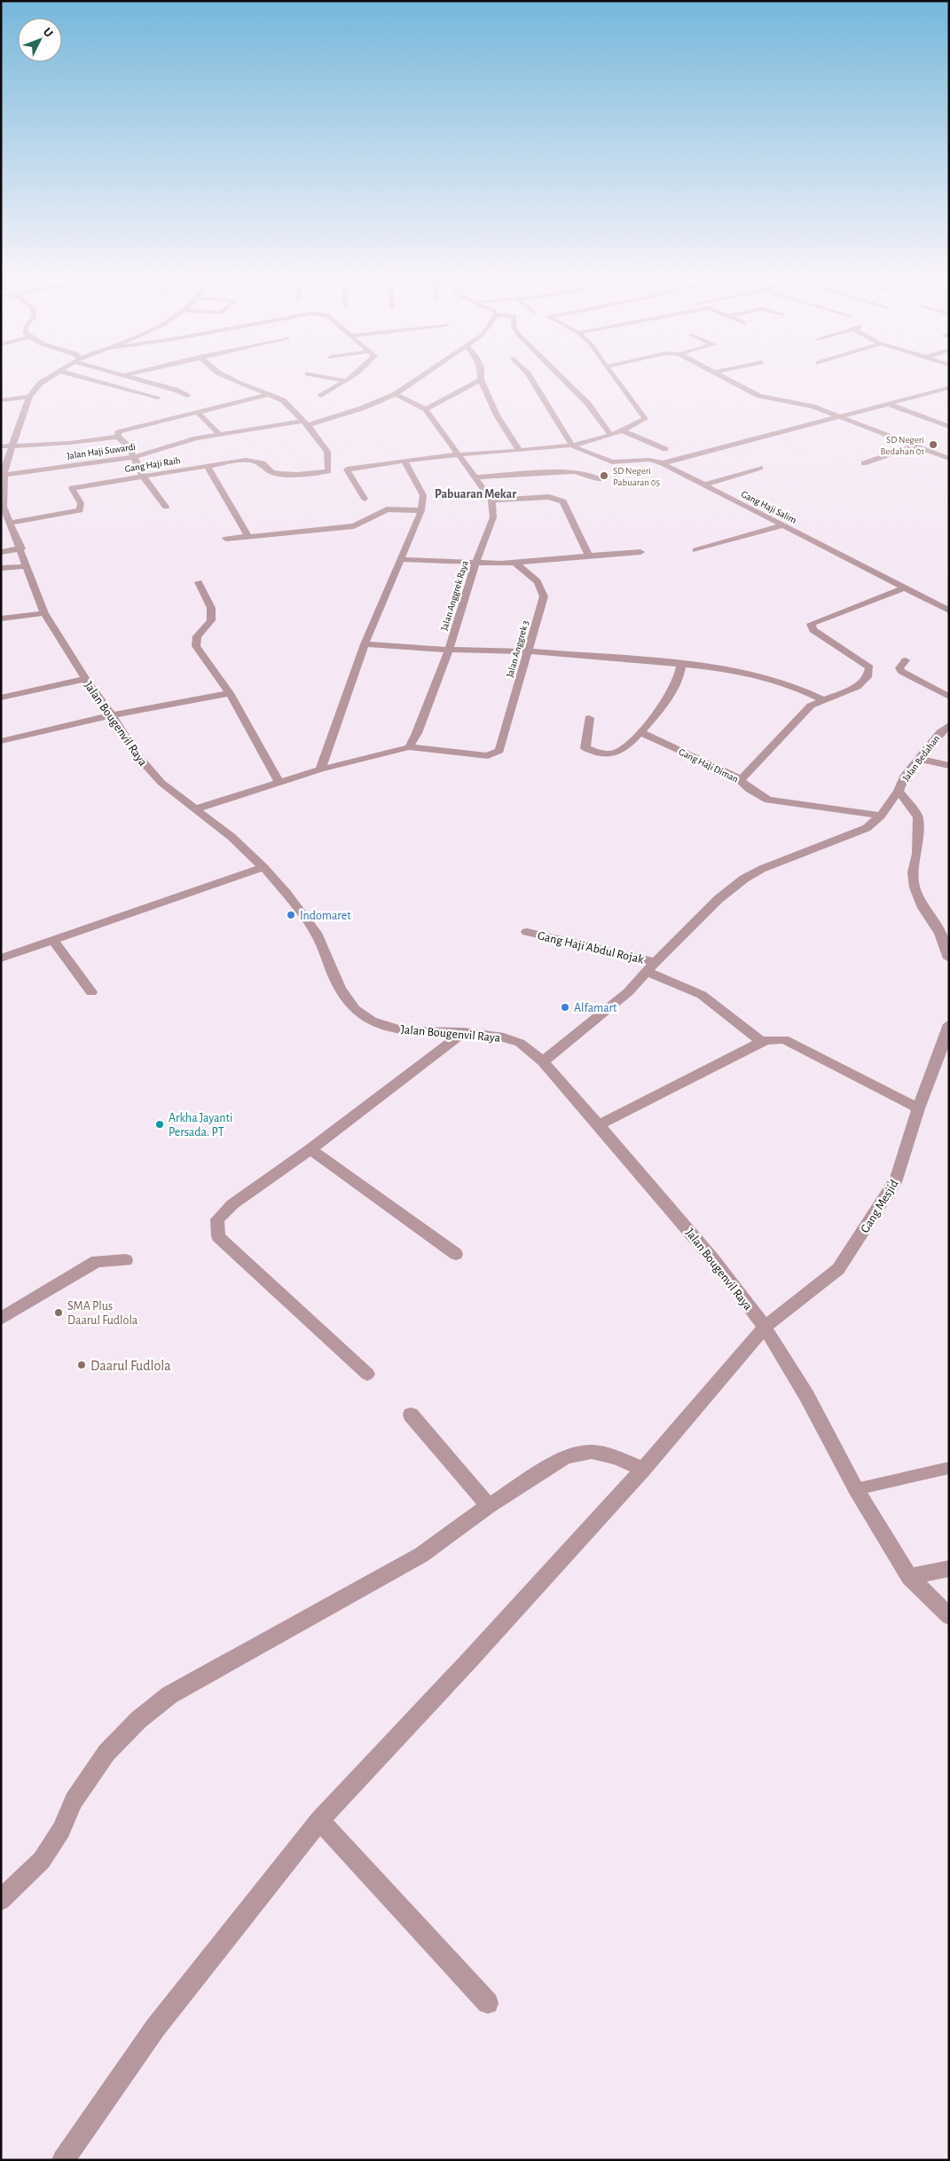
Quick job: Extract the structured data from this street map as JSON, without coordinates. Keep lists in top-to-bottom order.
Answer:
{
  "streets": {
    "street": [
      "Jalan Haji Suwardi",
      "Gang Haji Raih",
      "Gang Haji Salim",
      "Jalan Anggrek Raya",
      "Jalan Anggrek 3",
      "Jalan Bougenvil Raya",
      "Jalan Bedahan",
      "Gang Haji Diman",
      "Gang Haji Abdul Rojak",
      "Gang Mesjid"
    ]
  },
  "crossings": [
    ["Jalan Haji Suwardi", "Gang Haji Raih"],
    ["Jalan Haji Suwardi", "Jalan Bougenvil Raya"],
    ["Gang Haji Raih", "Jalan Bougenvil Raya"],
    ["Jalan Anggrek Raya", "Jalan Anggrek 3"],
    ["Jalan Bougenvil Raya", "Jalan Bedahan"],
    ["Jalan Bougenvil Raya", "Gang Mesjid"],
    ["Jalan Bedahan", "Gang Haji Diman"],
    ["Jalan Bedahan", "Gang Haji Abdul Rojak"]
  ],
  "districts": ["Pabuaran Mekar"],
  "places": [
    "SD Negeri Bedahan 01",
    "SD Negeri Pabuaran 05",
    "Indomaret",
    "Alfamart",
    "Arkha Jayanti Persada. PT",
    "SMA Plus Daarul Fudlola",
    "Daarul Fudlola"
  ],
  "north": "top right"
}
